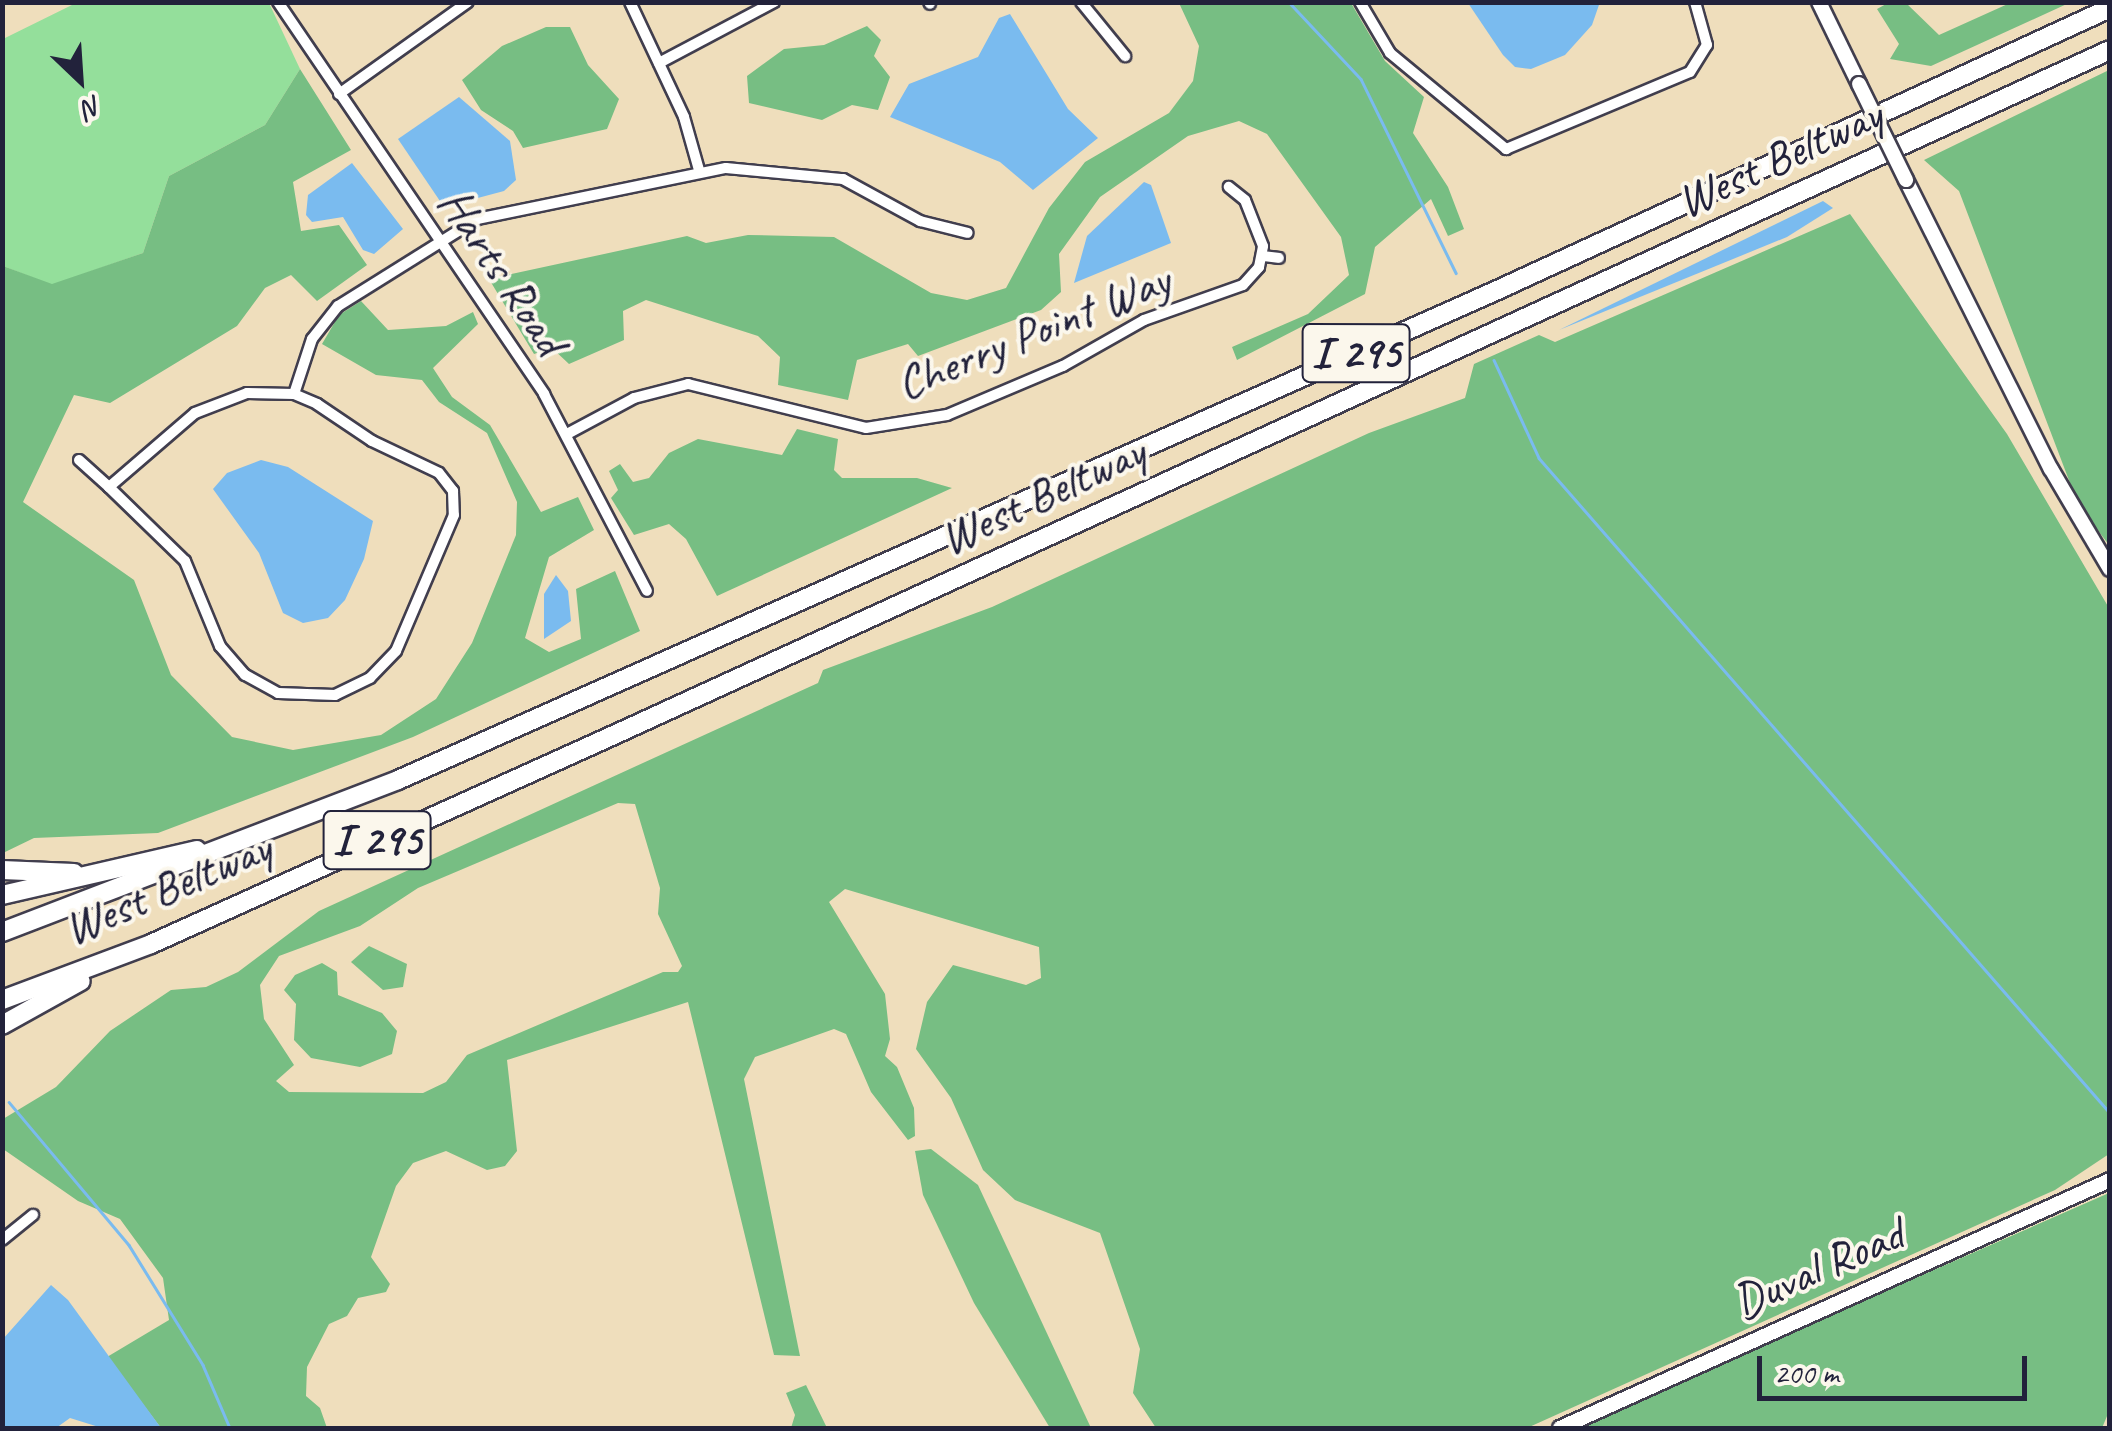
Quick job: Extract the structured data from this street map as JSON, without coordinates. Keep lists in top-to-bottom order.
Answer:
{
  "streets": {
    "highway": ["West Beltway", "I 295"],
    "street": ["Harts Road", "Cherry Point Way", "Duval Road"]
  },
  "crossings": [
    ["Harts Road", "Cherry Point Way"]
  ],
  "scale_bar": "200 m",
  "north": "bottom right"
}
